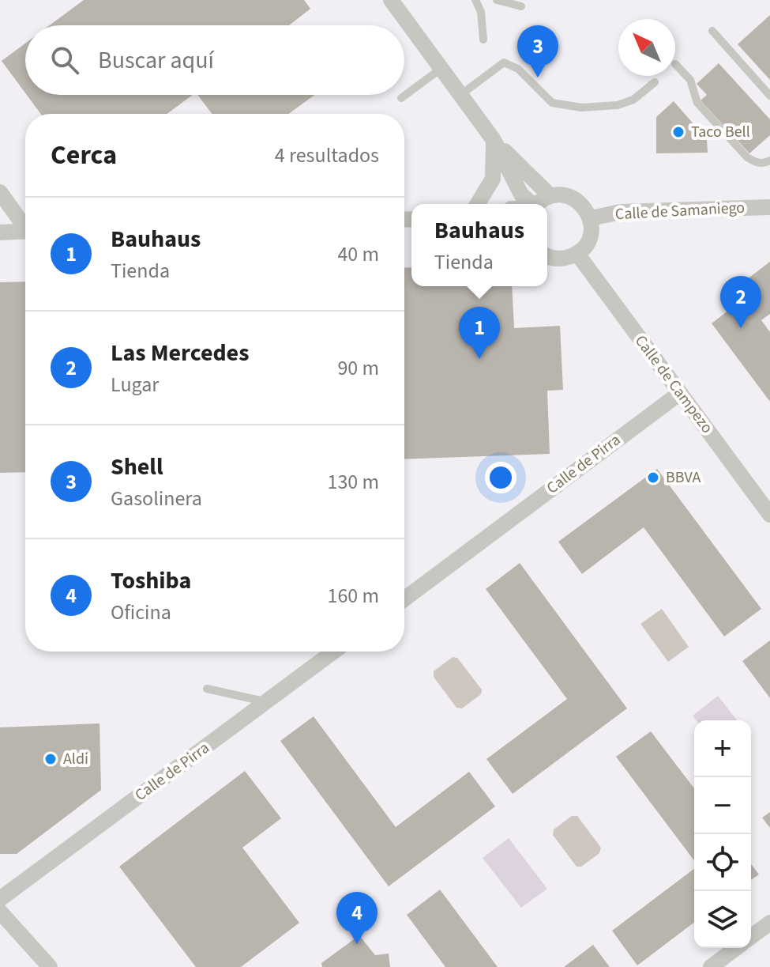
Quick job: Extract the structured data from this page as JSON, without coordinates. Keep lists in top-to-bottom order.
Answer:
{
  "streets": {
    "street": ["Calle de Samaniego", "Calle de Campezo", "Calle de Pirra"]
  },
  "crossings": [
    ["Calle de Campezo", "Calle de Pirra"]
  ],
  "places": ["Taco Bell", "BBVA", "Aldi"],
  "north": "top left",
  "page": {
    "pins": [
      "3",
      "2",
      "1",
      "4"
    ],
    "search": "Buscar aquí",
    "heading": ["Cerca", "4 resultados"],
    "list": [
      {
        "mark": "1",
        "name": "Bauhaus",
        "note": "Tienda",
        "value": "40 m"
      },
      {
        "mark": "2",
        "name": "Las Mercedes",
        "note": "Lugar",
        "value": "90 m"
      },
      {
        "mark": "3",
        "name": "Shell",
        "note": "Gasolinera",
        "value": "130 m"
      },
      {
        "mark": "4",
        "name": "Toshiba",
        "note": "Oficina",
        "value": "160 m"
      }
    ],
    "popup": ["Bauhaus", "Tienda"],
    "map_buttons": ["+", "−"]
  }
}
